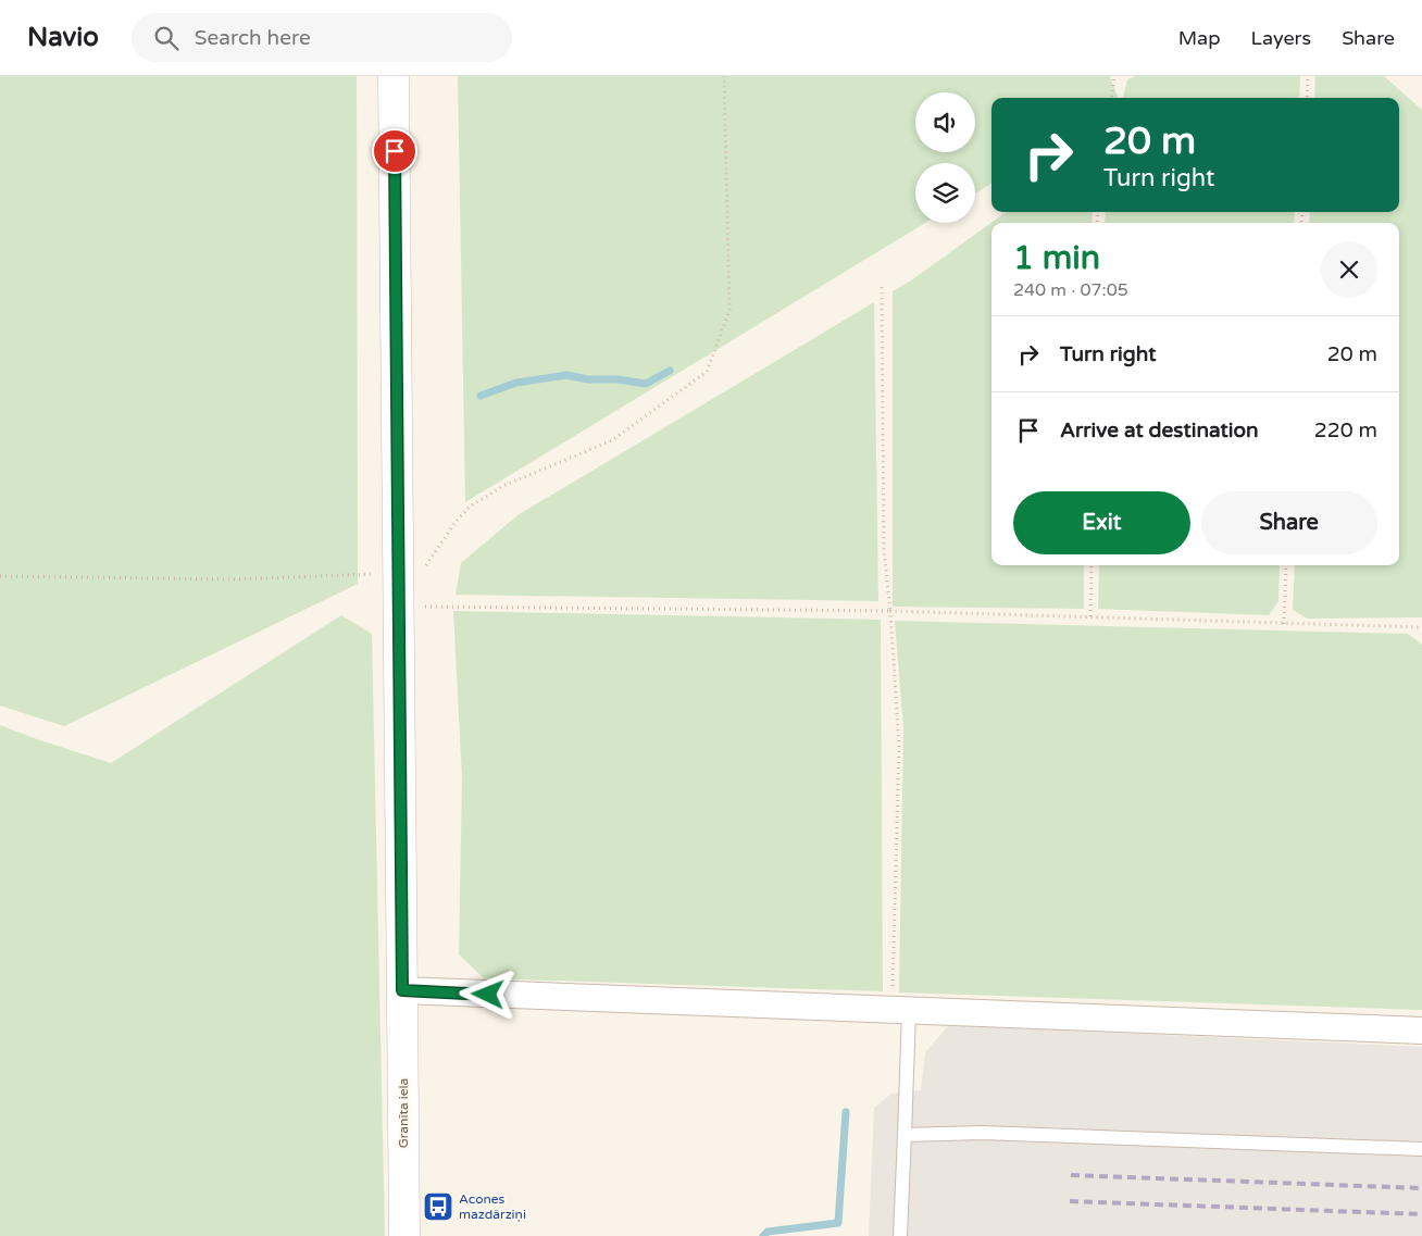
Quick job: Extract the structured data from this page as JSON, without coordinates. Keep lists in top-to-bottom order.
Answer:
{
  "streets": {
    "main road": ["Granīta iela"]
  },
  "places": {
    "bus stop": ["Acones mazdārziņi"]
  },
  "page": {
    "header": "Navio",
    "search": "Search here",
    "nav": ["Map", "Layers", "Share"],
    "turn": ["20 m", "Turn right"],
    "heading": ["1 min", "240 m · 07:05"],
    "list": [
      {
        "name": "Turn right",
        "value": "20 m"
      },
      {
        "name": "Arrive at destination",
        "value": "220 m"
      }
    ],
    "buttons": ["Exit", "Share"]
  }
}
